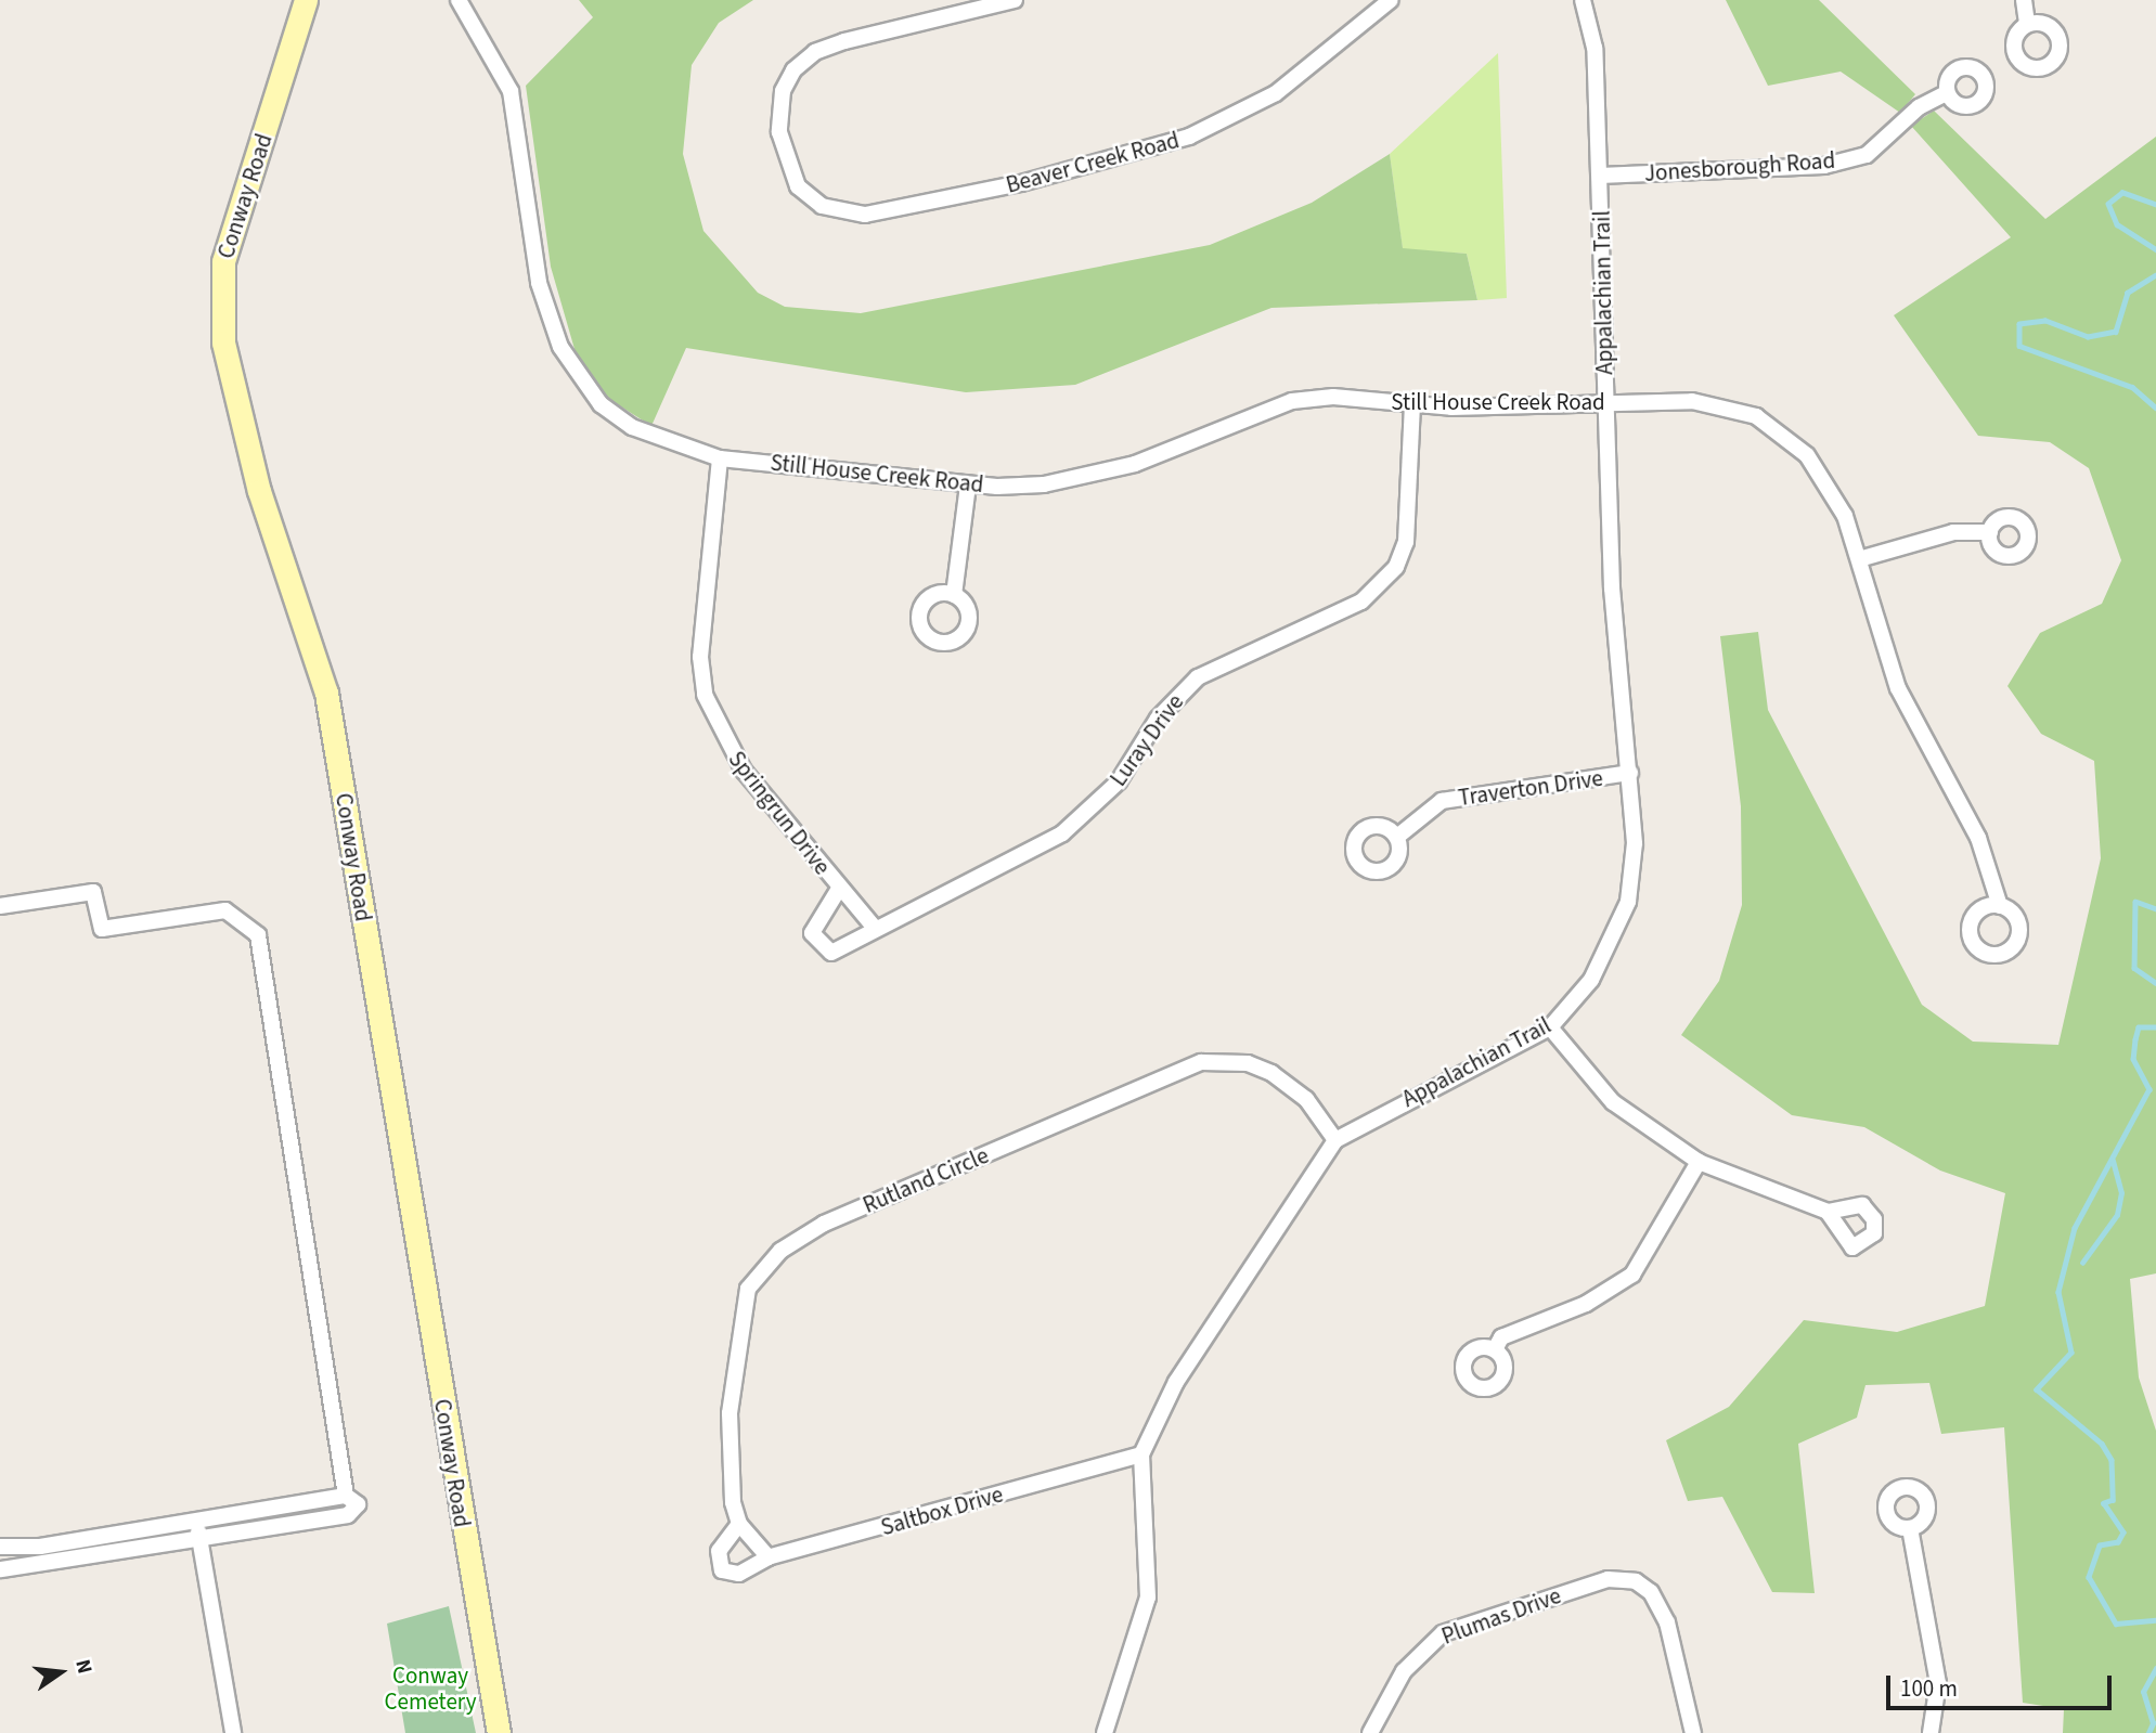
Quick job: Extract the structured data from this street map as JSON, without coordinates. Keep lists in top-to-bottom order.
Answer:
{
  "streets": {
    "street": [
      "Beaver Creek Road",
      "Jonesborough Road",
      "Conway Road",
      "Appalachian Trail",
      "Still House Creek Road",
      "Luray Drive",
      "Traverton Drive",
      "Springrun Drive",
      "Rutland Circle",
      "Saltbox Drive",
      "Plumas Drive"
    ]
  },
  "crossings": [
    ["Jonesborough Road", "Appalachian Trail"],
    ["Appalachian Trail", "Still House Creek Road"],
    ["Appalachian Trail", "Traverton Drive"],
    ["Appalachian Trail", "Rutland Circle"],
    ["Appalachian Trail", "Saltbox Drive"],
    ["Still House Creek Road", "Luray Drive"],
    ["Still House Creek Road", "Springrun Drive"],
    ["Luray Drive", "Springrun Drive"],
    ["Rutland Circle", "Saltbox Drive"]
  ],
  "parks": ["Conway Cemetery"],
  "scale_bar": "100 m",
  "north": "right"
}
